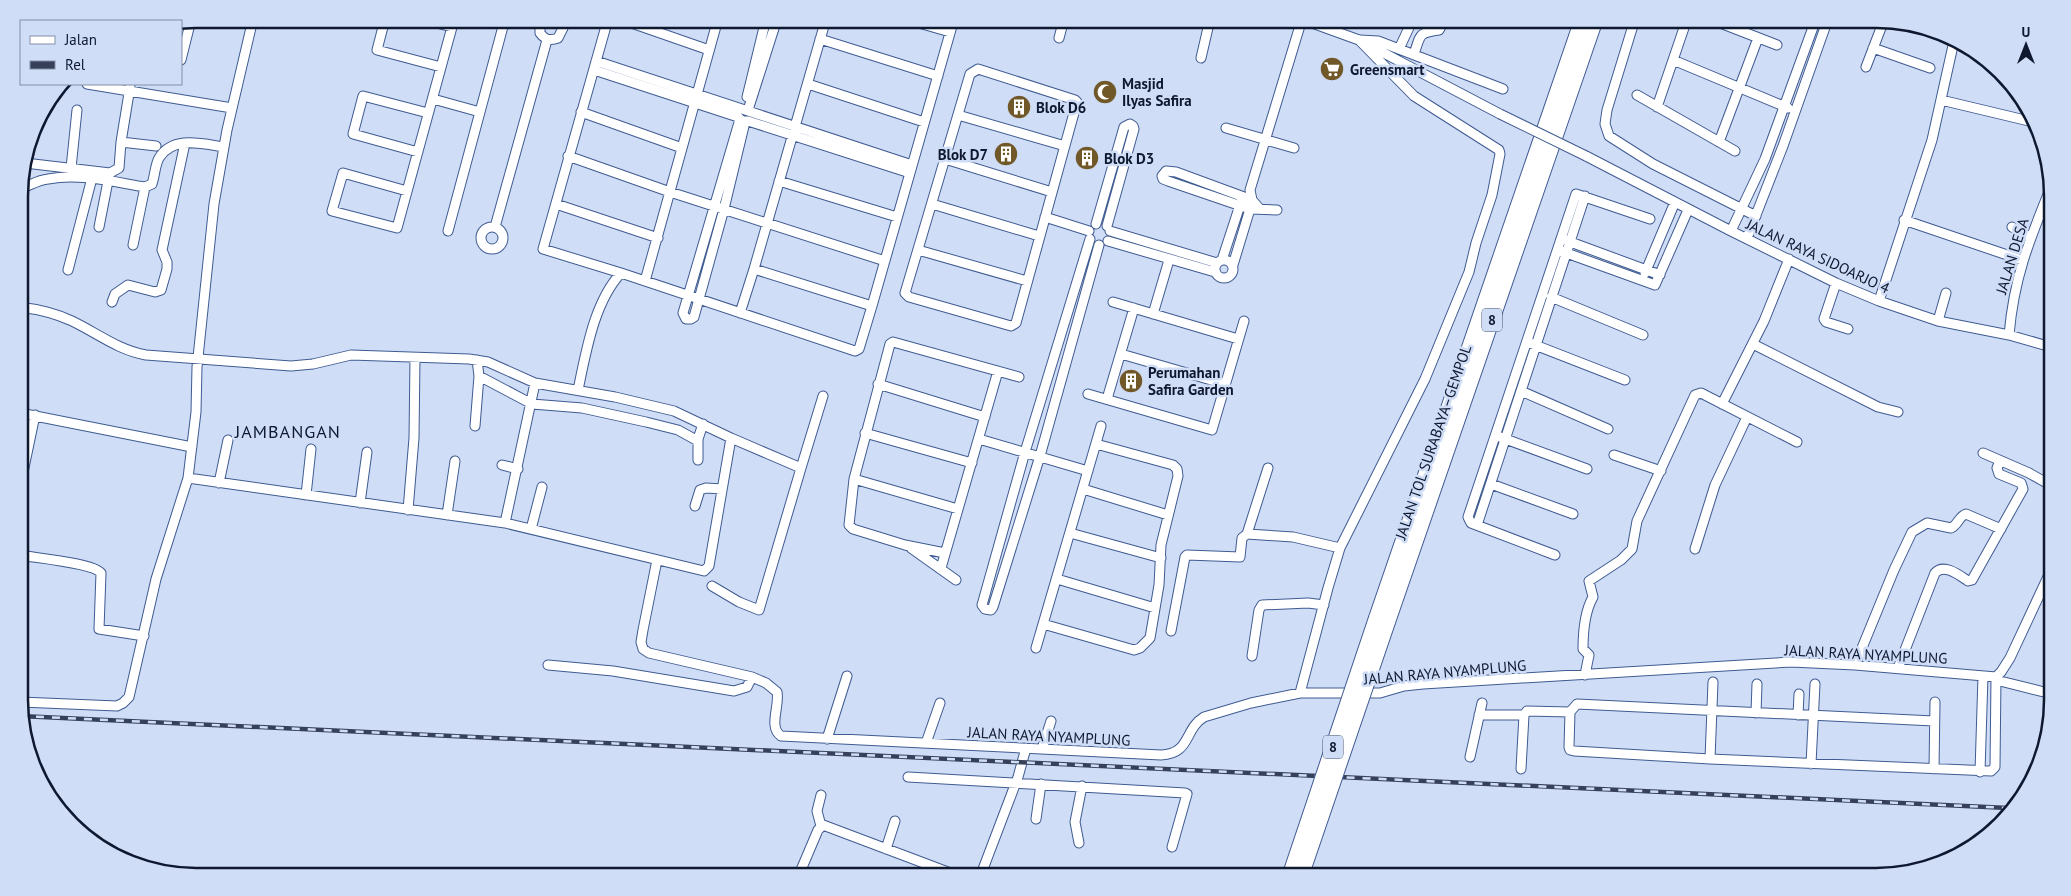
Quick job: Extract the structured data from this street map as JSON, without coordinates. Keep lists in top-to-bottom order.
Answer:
{
  "streets": {
    "highway": ["8", "JALAN TOL SURABAYA–GEMPOL"],
    "street": ["JALAN RAYA SIDOARJO 4", "JALAN DESA", "JALAN RAYA NYAMPLUNG"]
  },
  "crossings": [
    ["JALAN RAYA SIDOARJO 4", "JALAN DESA"]
  ],
  "districts": ["JAMBANGAN"],
  "places": {
    "supermarket": ["Greensmart"],
    "mosque": ["Masjid Ilyas Safira"],
    "building": [
      "Blok D6",
      "Blok D7",
      "Blok D3",
      "Perumahan Safira Garden"
    ]
  },
  "legend": ["Jalan", "Rel"],
  "north": "top"
}
